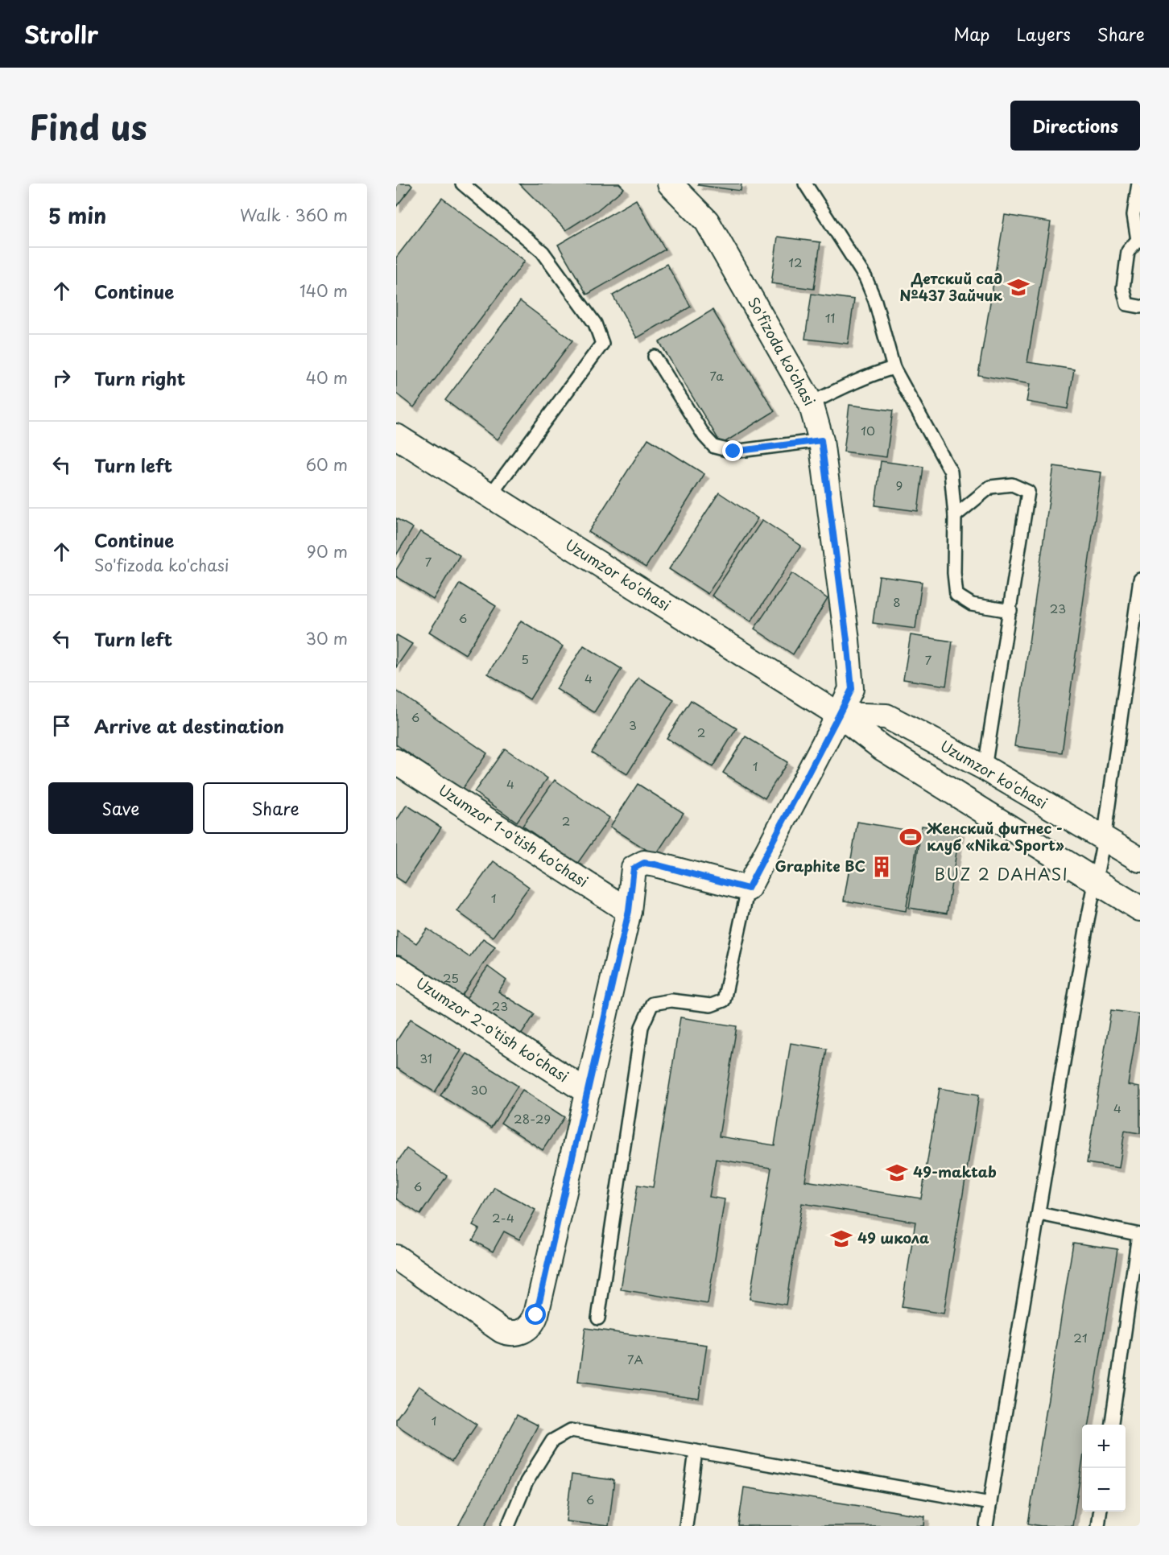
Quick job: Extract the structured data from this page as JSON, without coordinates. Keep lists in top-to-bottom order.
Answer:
{
  "streets": {
    "street": [
      "So'fizoda ko'chasi",
      "Uzumzor ko'chasi",
      "Uzumzor 1-o'tish ko'chasi",
      "Uzumzor 2-o'tish ko'chasi"
    ]
  },
  "crossings": [
    ["So'fizoda ko'chasi", "Uzumzor ko'chasi"]
  ],
  "districts": ["BUZ 2 DAHASI"],
  "places": {
    "school or university": ["Детский сад №437 Зайчик", "49-maktab", "49 школа"],
    "sports": ["Женский фитнес - клуб «Nika Sport»"],
    "building": ["Graphite BC"]
  },
  "house_numbers": [
    "12",
    "11",
    "7a",
    "10",
    "9",
    "7",
    "8",
    "23",
    "6",
    "5",
    "7",
    "4",
    "6",
    "3",
    "2",
    "1",
    "4",
    "2",
    "1",
    "25",
    "23",
    "31",
    "30",
    "4",
    "28-29",
    "6",
    "2-4",
    "21",
    "7А",
    "1",
    "6"
  ],
  "page": {
    "header": "Strollr",
    "nav": ["Map", "Layers", "Share"],
    "title": "Find us",
    "buttons": [
      "Directions",
      ["Save", "Share"]
    ],
    "heading": ["5 min", "Walk · 360 m"],
    "list": [
      ["Continue", "140 m"],
      ["Turn right", "40 m"],
      ["Turn left", "60 m"],
      ["Continue", "So'fizoda ko'chasi", "90 m"],
      ["Turn left", "30 m"],
      "Arrive at destination"
    ],
    "map_buttons": ["+", "−"]
  }
}
